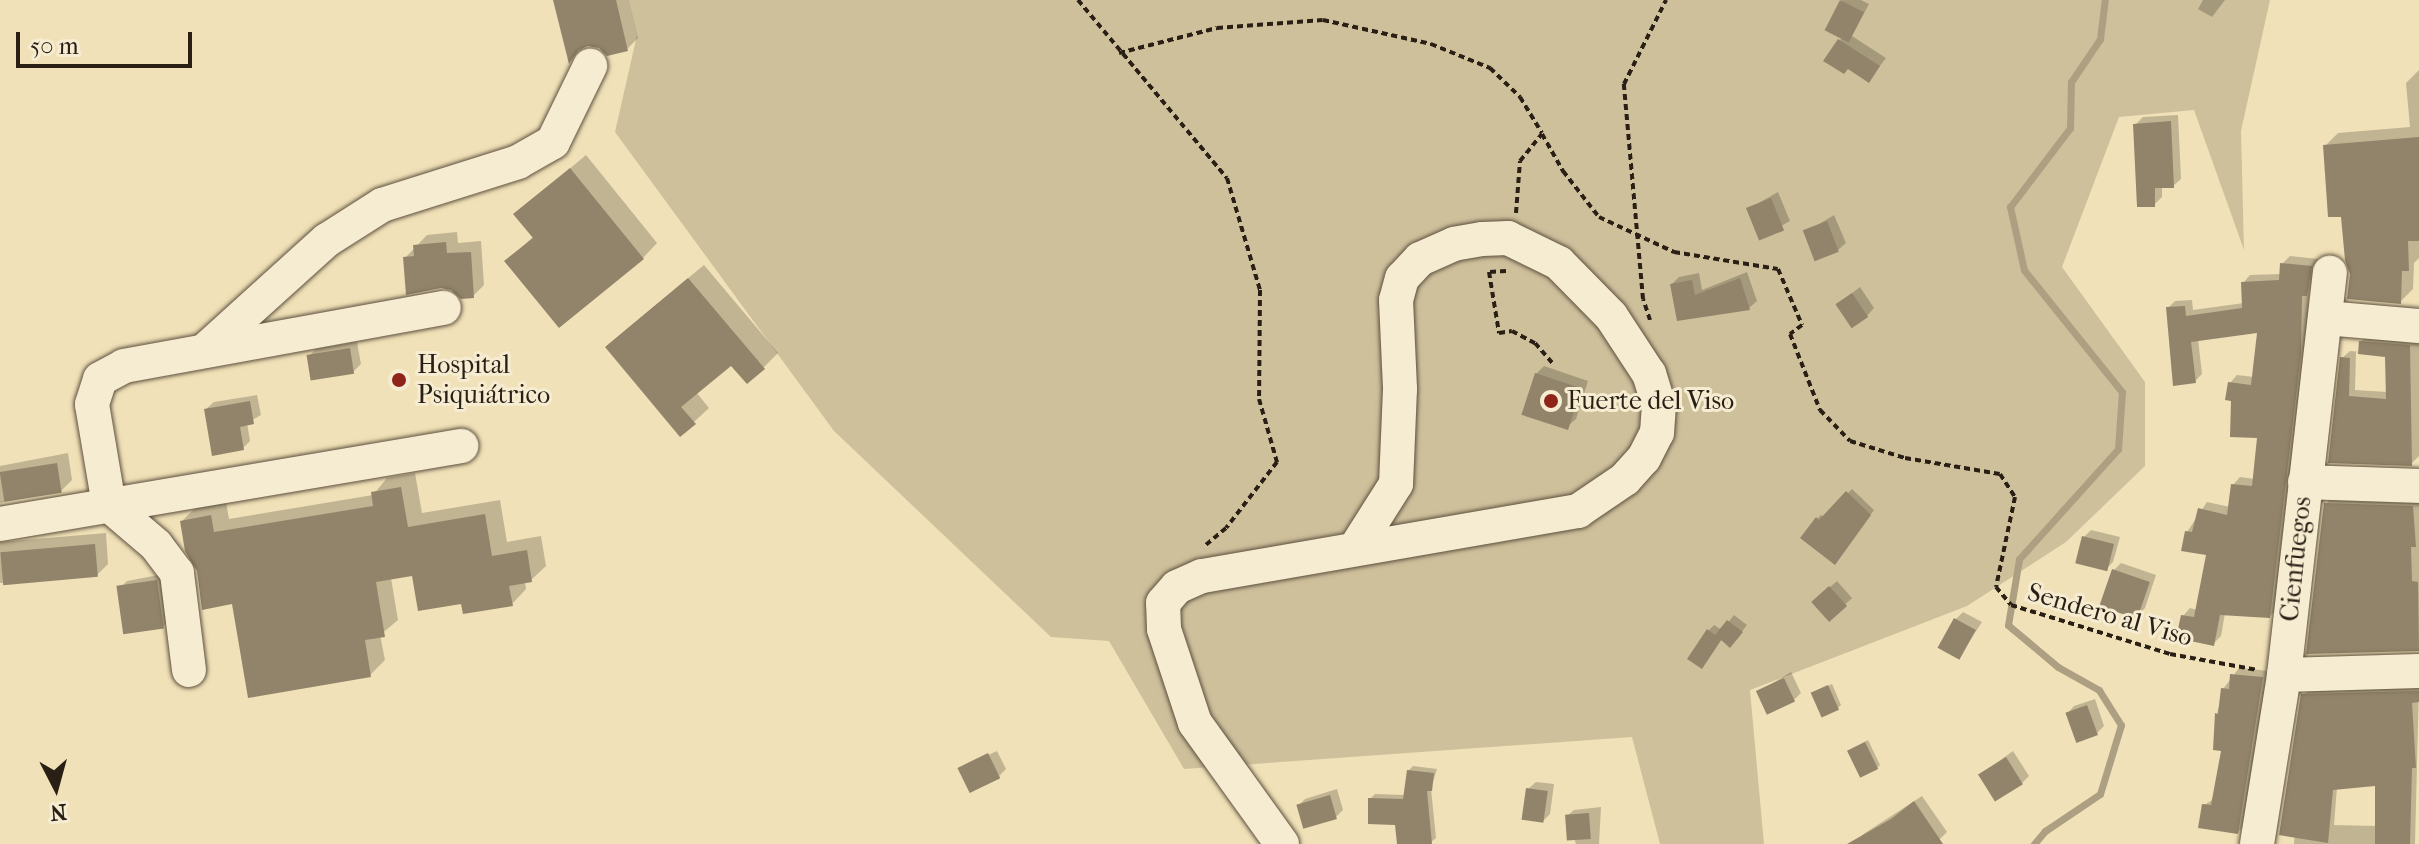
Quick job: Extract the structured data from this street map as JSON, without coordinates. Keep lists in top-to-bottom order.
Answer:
{
  "streets": {
    "street": ["Cienfuegos"],
    "path": ["Sendero al Viso"]
  },
  "crossings": [
    ["Cienfuegos", "Sendero al Viso"]
  ],
  "places": ["Hospital Psiquiátrico", "Fuerte del Viso"],
  "scale_bar": "50 m",
  "north": "bottom"
}
